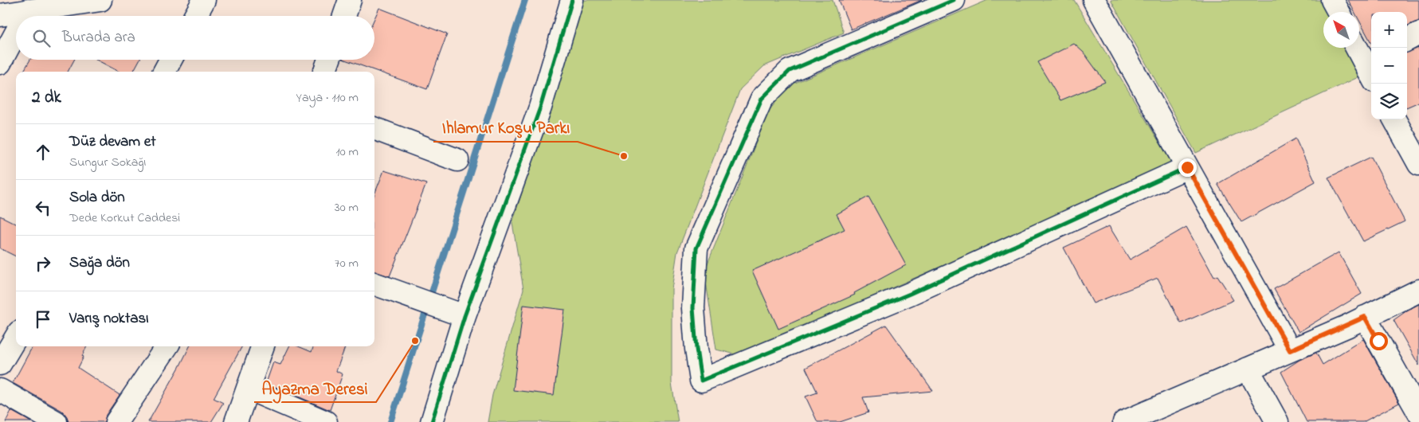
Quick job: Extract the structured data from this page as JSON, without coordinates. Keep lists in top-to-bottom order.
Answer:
{
  "places": ["Ihlamur Koşu Parkı", "Ayazma Deresi"],
  "north": "top left",
  "page": {
    "map_buttons": ["+", "−"],
    "search": "Burada ara",
    "heading": ["2 dk", "Yaya · 110 m"],
    "list": [
      ["Düz devam et", "Sungur Sokağı", "10 m"],
      ["Sola dön", "Dede Korkut Caddesi", "30 m"],
      ["Sağa dön", "70 m"],
      "Varış noktası"
    ]
  }
}
